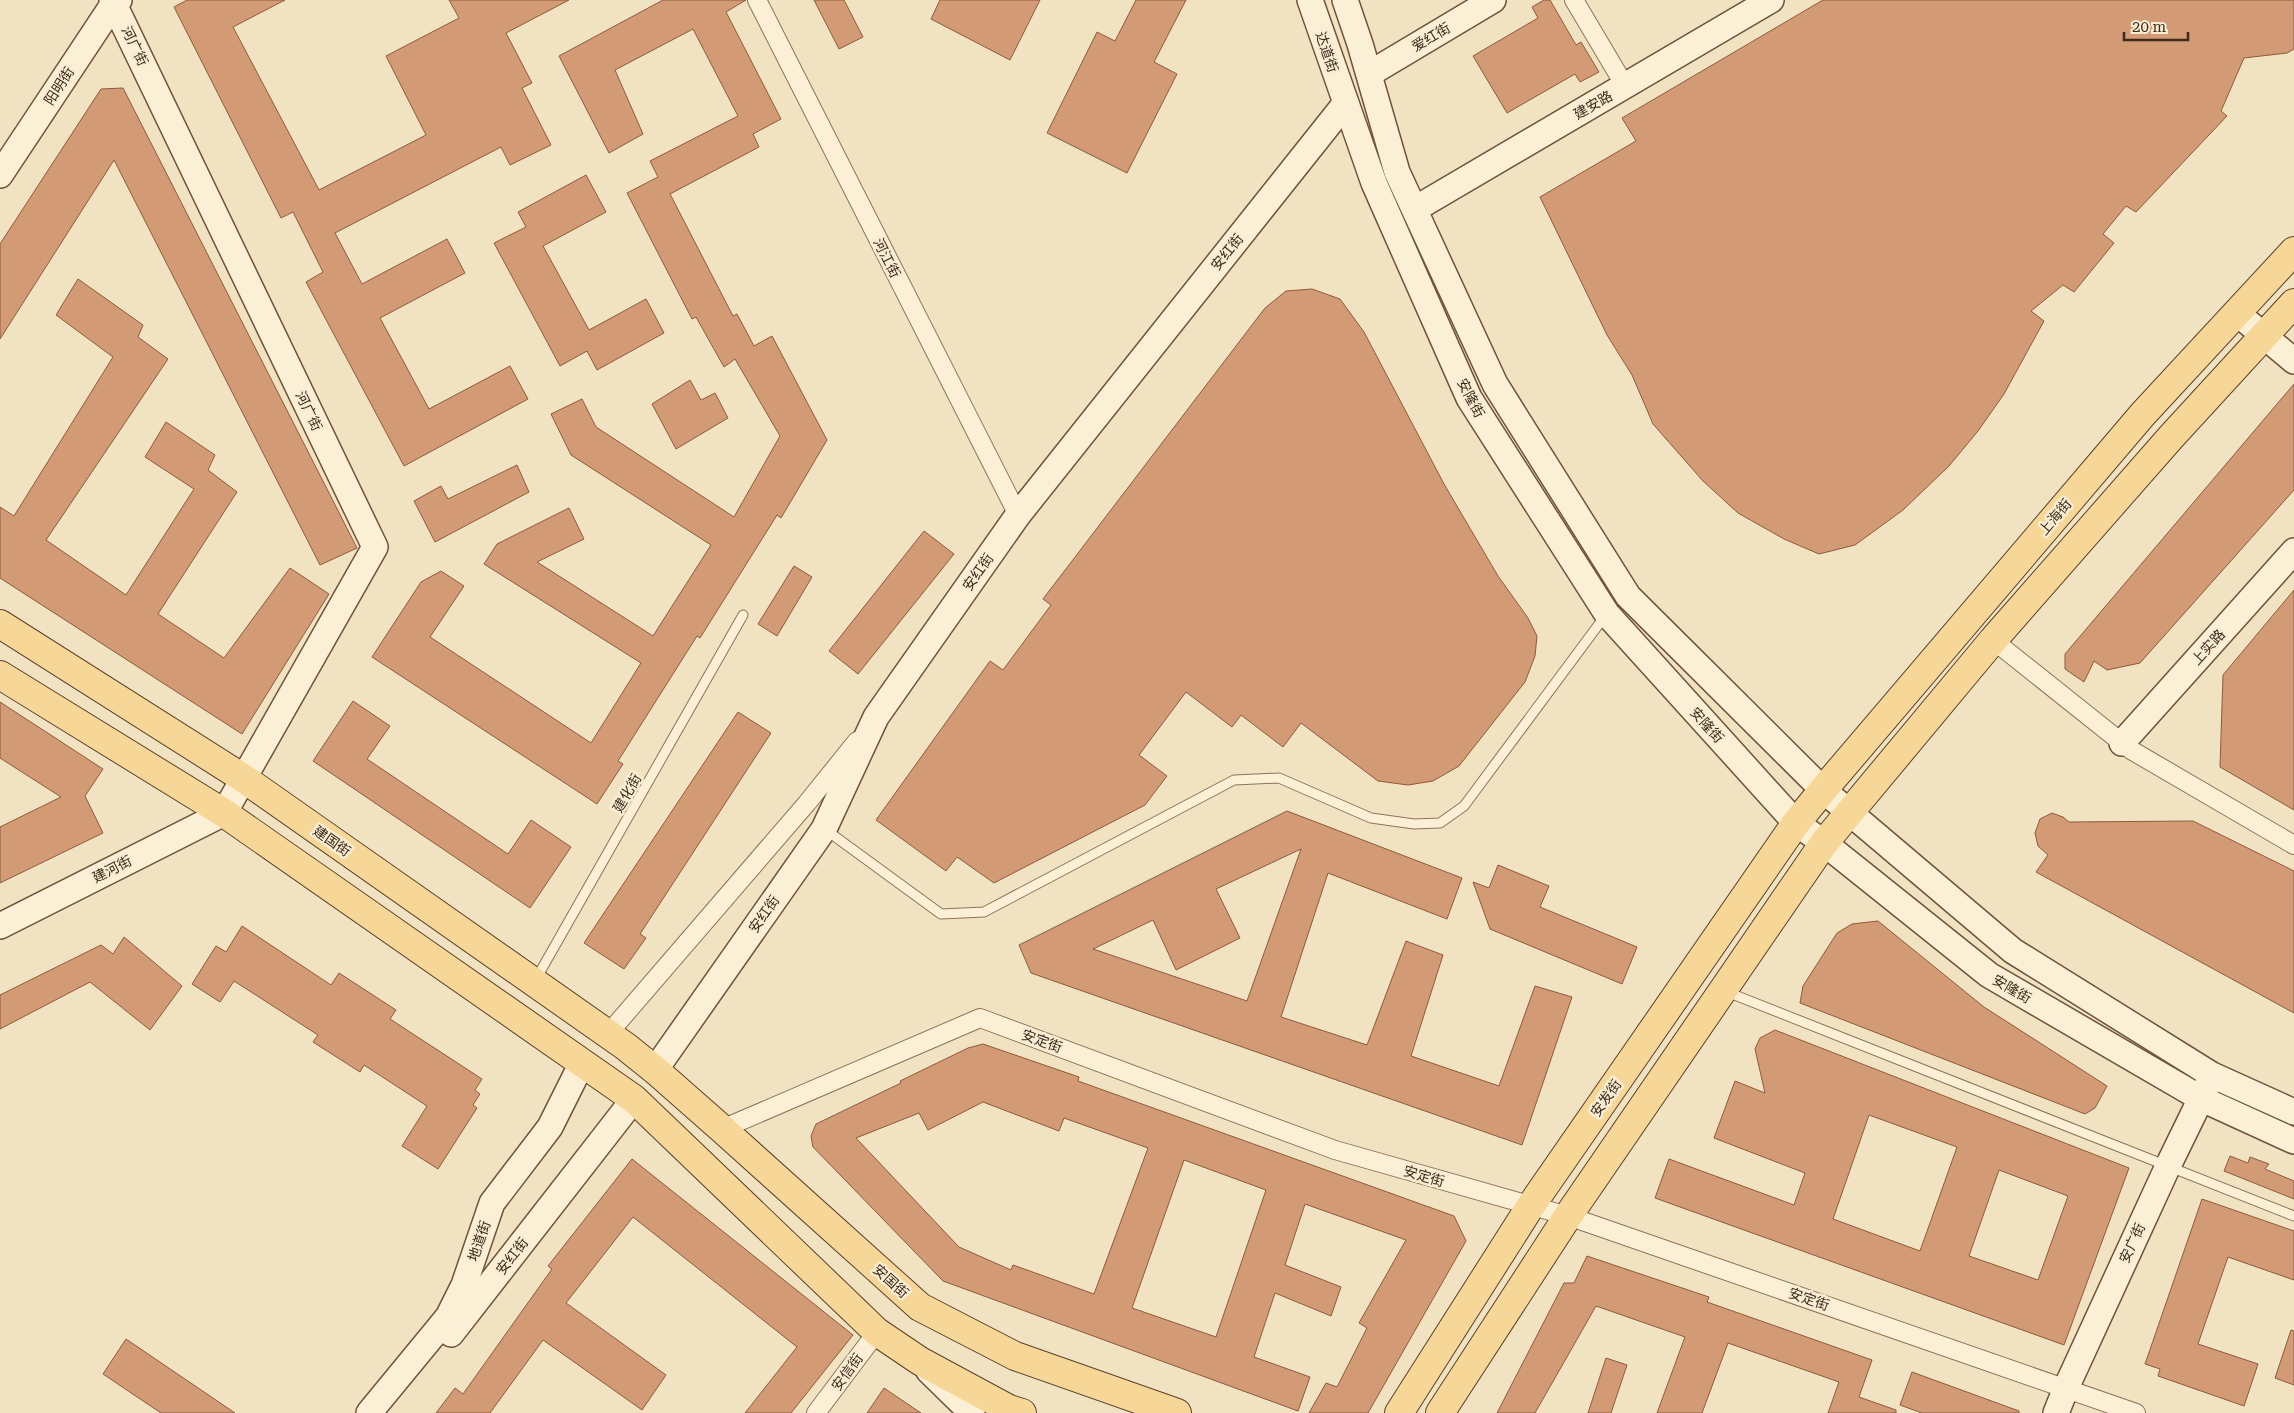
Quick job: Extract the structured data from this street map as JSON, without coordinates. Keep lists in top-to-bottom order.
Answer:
{
  "streets": {
    "main road": [
      "爱红街",
      "河广街",
      "达道街",
      "阳明街",
      "建安路",
      "安红街",
      "安隆街",
      "上海街",
      "上实路",
      "建国街",
      "建河街",
      "安发街",
      "地道街",
      "安广街",
      "安国街"
    ],
    "street": ["河江街", "安定街", "安信街"],
    "lane": ["建化街"]
  },
  "crossings": [
    ["爱红街", "安隆街"],
    ["河广街", "阳明街"],
    ["河广街", "建国街"],
    ["河广街", "建河街"],
    ["达道街", "安红街"],
    ["达道街", "安隆街"],
    ["建安路", "安隆街"],
    ["安红街", "河江街"],
    ["安红街", "安隆街"],
    ["安红街", "建国街"],
    ["安红街", "安国街"],
    ["安隆街", "上海街"],
    ["安隆街", "安发街"],
    ["安隆街", "安广街"],
    ["上海街", "安发街"],
    ["建化街", "建国街"],
    ["建国街", "安国街"],
    ["安定街", "安发街"],
    ["安定街", "安广街"],
    ["安定街", "安国街"]
  ],
  "scale_bar": "20 m"
}
